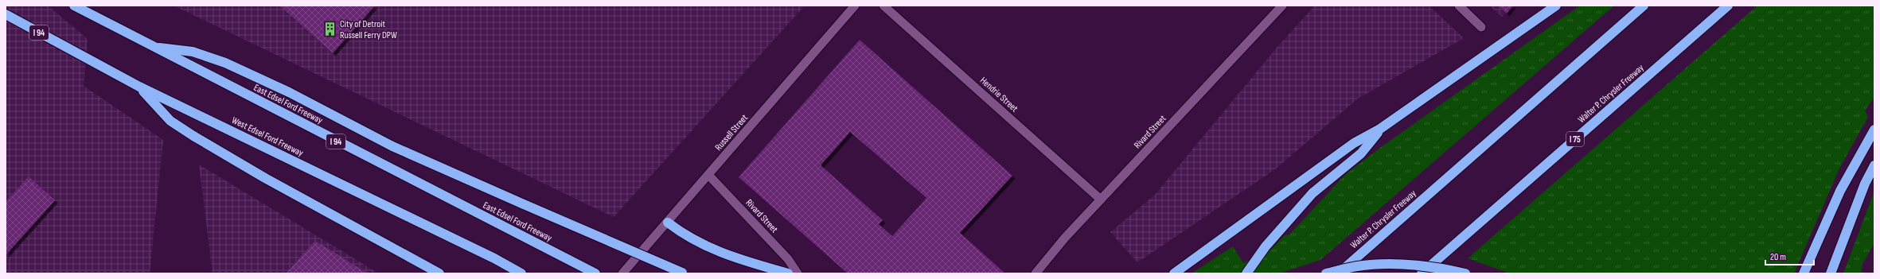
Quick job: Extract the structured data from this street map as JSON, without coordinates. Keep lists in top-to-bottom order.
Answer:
{
  "streets": {
    "highway": [
      "I 94",
      "Walter P. Chrysler Freeway",
      "East Edsel Ford Freeway",
      "West Edsel Ford Freeway",
      "I 75"
    ],
    "street": ["Hendrie Street", "Rivard Street", "Russell Street"]
  },
  "crossings": [
    ["Hendrie Street", "Rivard Street"],
    ["Rivard Street", "Russell Street"]
  ],
  "places": {
    "building": ["City of Detroit Russell Ferry DPW"]
  },
  "scale_bar": "20 m"
}
